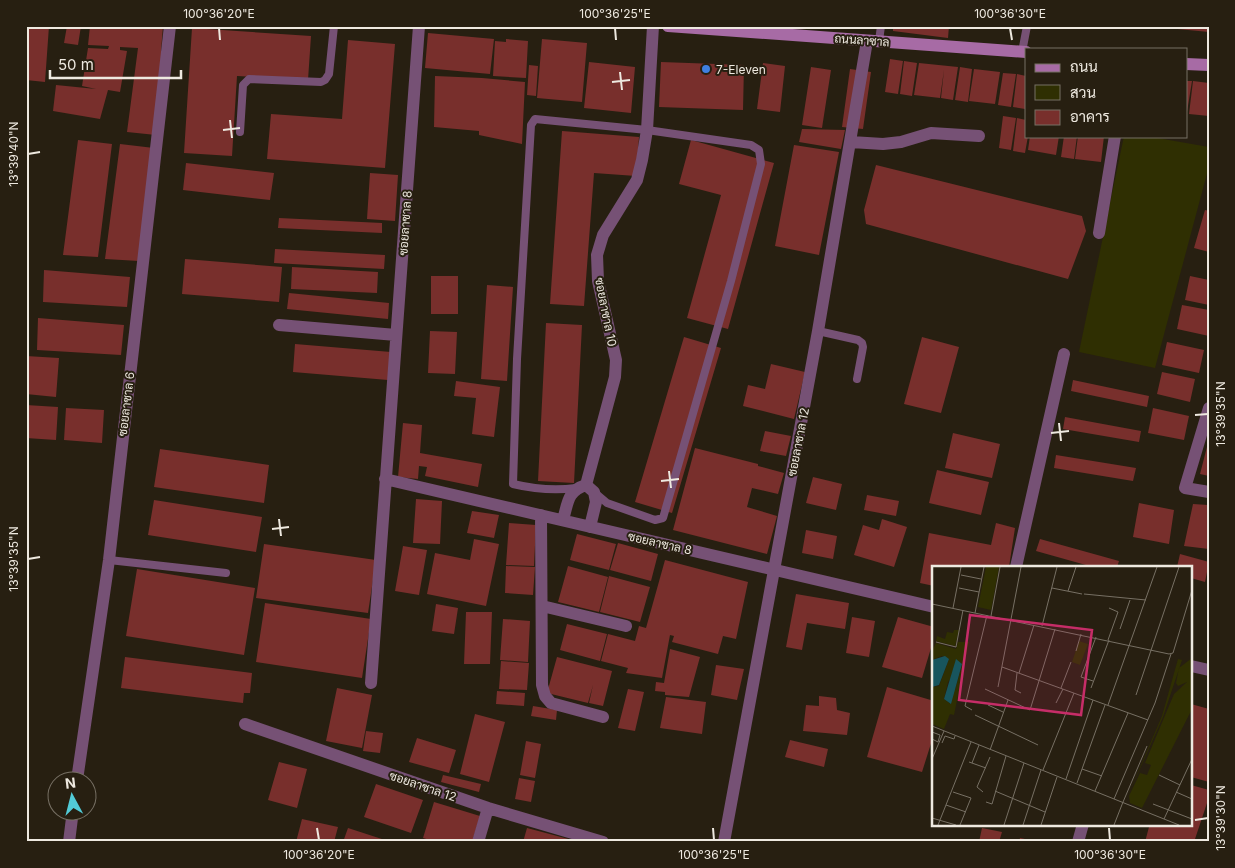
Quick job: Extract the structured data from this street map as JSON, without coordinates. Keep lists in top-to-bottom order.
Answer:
{
  "streets": {
    "street": [
      "ถนนลาซาล",
      "ซอยลาซาล 8",
      "ซอยลาซาล 10",
      "ซอยลาซาล 6",
      "ซอยลาซาล 12"
    ]
  },
  "crossings": [
    ["ถนนลาซาล", "ซอยลาซาล 12"],
    ["ซอยลาซาล 8", "ซอยลาซาล 10"],
    ["ซอยลาซาล 8", "ซอยลาซาล 12"]
  ],
  "places": ["7-Eleven"],
  "legend": ["ถนน", "สวน", "อาคาร"],
  "scale_bar": "50 m",
  "north": "top",
  "coordinates": [
    "100°36'20\"E",
    "100°36'25\"E",
    "100°36'30\"E",
    "13°39'40\"N",
    "13°39'35\"N",
    "13°39'30\"N"
  ]
}
